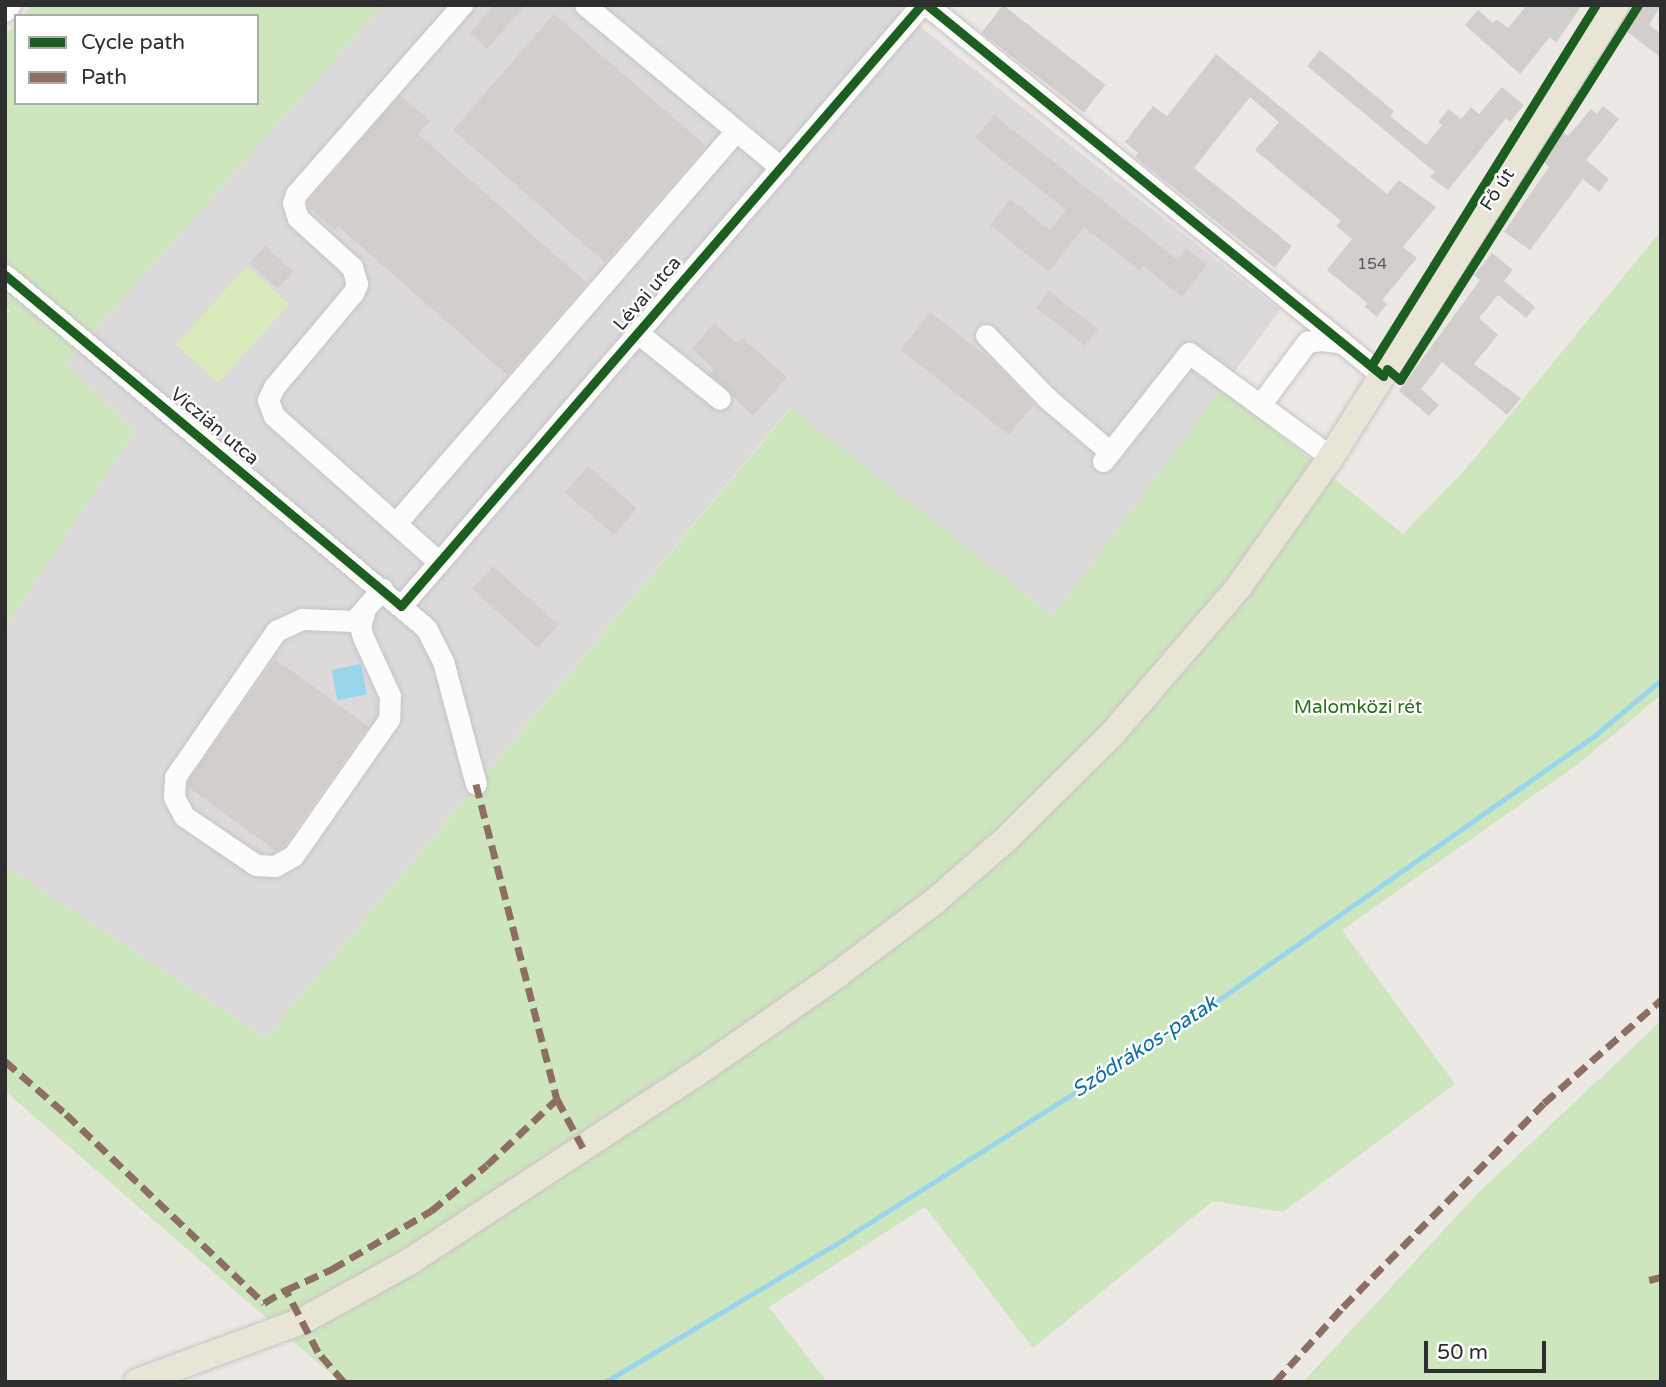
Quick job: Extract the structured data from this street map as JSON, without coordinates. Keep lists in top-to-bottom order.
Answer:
{
  "streets": {
    "main road": ["Fő út"],
    "street": ["Lévai utca", "Viczián utca"]
  },
  "crossings": [
    ["Lévai utca", "Viczián utca"]
  ],
  "water": ["Sződrákos-patak"],
  "parks": ["Malomközi rét"],
  "house_numbers": ["154"],
  "legend": ["Cycle path", "Path"],
  "scale_bar": "50 m"
}
